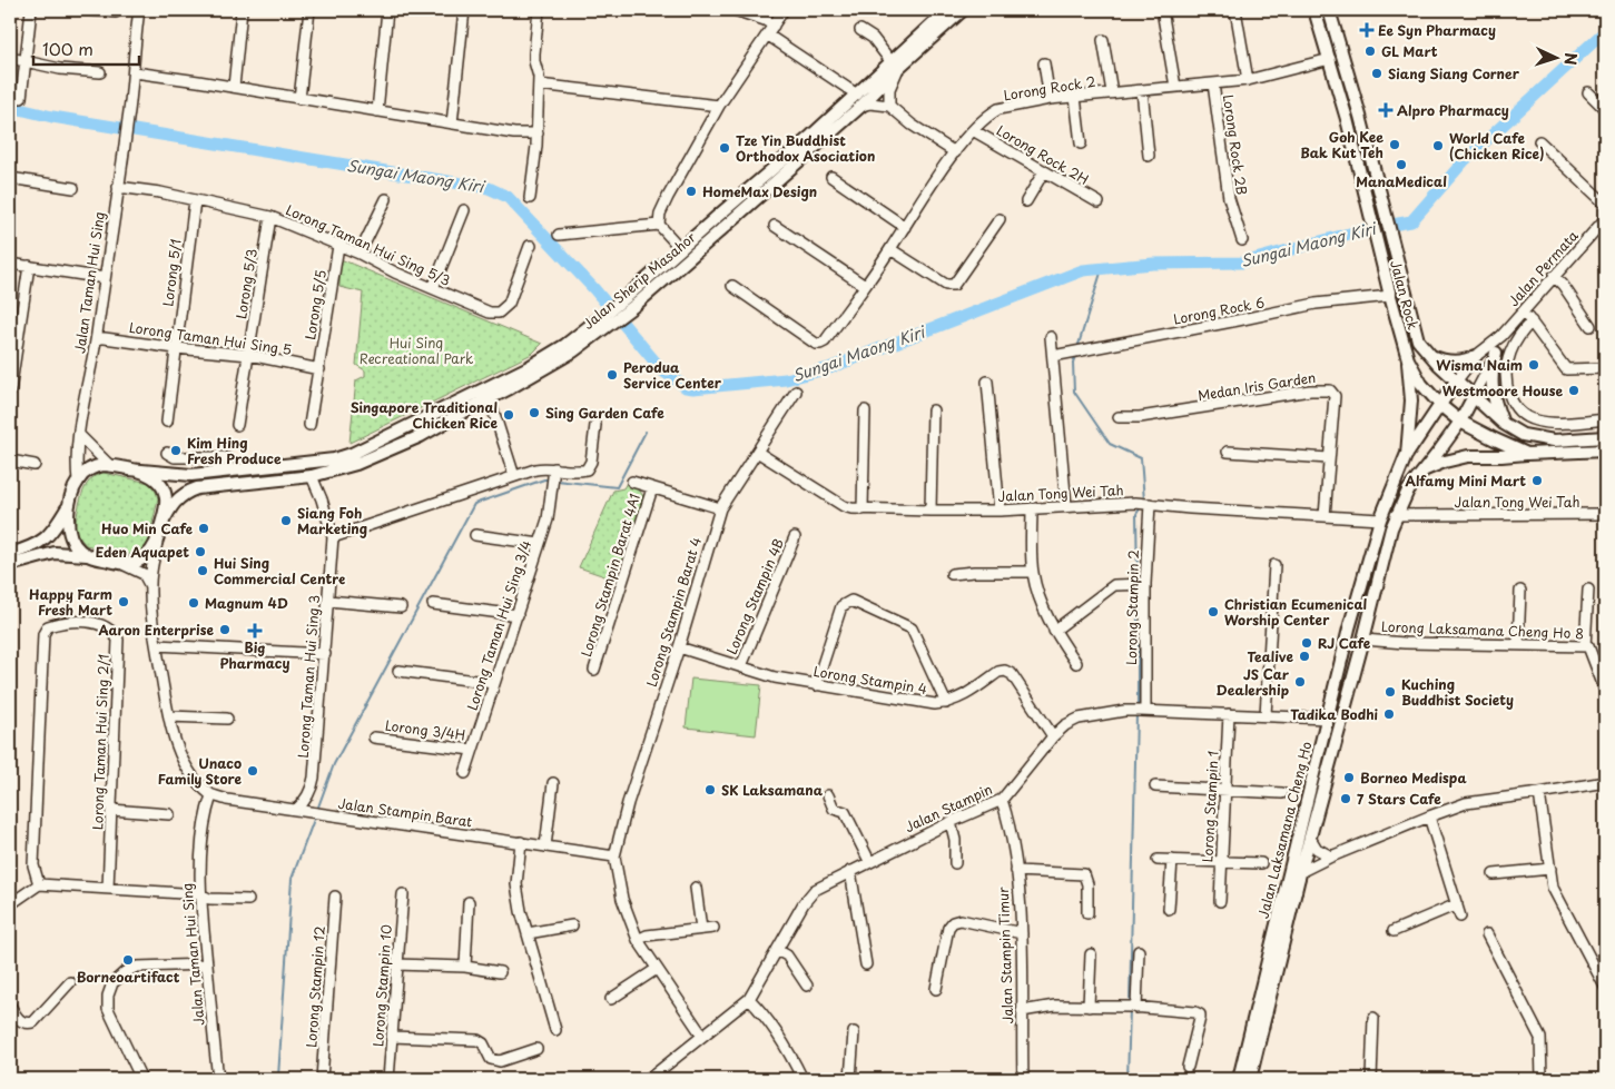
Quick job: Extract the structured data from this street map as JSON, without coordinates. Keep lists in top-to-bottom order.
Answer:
{
  "streets": {
    "main road": ["Jalan Sherip Masahor", "Jalan Rock", "Jalan Laksamana Cheng Ho"],
    "street": [
      "Lorong Rock 2",
      "Lorong Rock 2B",
      "Lorong Rock 2H",
      "Lorong Taman Hui Sing 5/3",
      "Jalan Permata",
      "Lorong 5/1",
      "Jalan Taman Hui Sing",
      "Lorong 5/3",
      "Lorong 5/5",
      "Lorong Rock 6",
      "Lorong Taman Hui Sing 5",
      "Medan Iris Garden",
      "Jalan Tong Wei Tah",
      "Lorong Stampin Barat 4A1",
      "Lorong Stampin 4B",
      "Lorong Stampin 2",
      "Lorong Stampin Barat 4",
      "Lorong Taman Hui Sing 3/4",
      "Lorong Laksamana Cheng Ho 8",
      "Lorong Taman Hui Sing 3",
      "Lorong Stampin 4",
      "Lorong 3/4H",
      "Lorong Taman Hui Sing 2/1",
      "Lorong Stampin 1",
      "Jalan Stampin",
      "Jalan Stampin Barat",
      "Jalan Stampin Timur",
      "Lorong Stampin 10",
      "Lorong Stampin 12"
    ]
  },
  "crossings": [
    ["Lorong Rock 2", "Lorong Rock 2B"],
    ["Lorong Rock 2", "Lorong Rock 2H"],
    ["Lorong Rock 2", "Jalan Rock"],
    ["Lorong Taman Hui Sing 5/3", "Lorong 5/1"],
    ["Lorong Taman Hui Sing 5/3", "Jalan Taman Hui Sing"],
    ["Lorong Taman Hui Sing 5/3", "Lorong 5/3"],
    ["Lorong Taman Hui Sing 5/3", "Lorong 5/5"],
    ["Jalan Permata", "Jalan Rock"],
    ["Jalan Permata", "Jalan Laksamana Cheng Ho"],
    ["Lorong 5/1", "Lorong Taman Hui Sing 5"],
    ["Jalan Sherip Masahor", "Jalan Taman Hui Sing"],
    ["Jalan Sherip Masahor", "Lorong Taman Hui Sing 3"],
    ["Jalan Taman Hui Sing", "Lorong Taman Hui Sing 5"],
    ["Jalan Taman Hui Sing", "Jalan Stampin Barat"],
    ["Lorong 5/3", "Lorong Taman Hui Sing 5"],
    ["Jalan Rock", "Lorong Rock 6"],
    ["Jalan Rock", "Jalan Laksamana Cheng Ho"],
    ["Lorong 5/5", "Lorong Taman Hui Sing 5"],
    ["Medan Iris Garden", "Jalan Tong Wei Tah"],
    ["Jalan Tong Wei Tah", "Lorong Stampin 2"],
    ["Jalan Tong Wei Tah", "Lorong Stampin Barat 4"],
    ["Jalan Tong Wei Tah", "Jalan Laksamana Cheng Ho"],
    ["Lorong Stampin 4B", "Lorong Stampin 4"],
    ["Lorong Stampin 2", "Jalan Stampin"],
    ["Lorong Stampin Barat 4", "Lorong Stampin 4"],
    ["Lorong Stampin Barat 4", "Jalan Stampin Barat"],
    ["Lorong Taman Hui Sing 3/4", "Lorong 3/4H"],
    ["Lorong Laksamana Cheng Ho 8", "Jalan Laksamana Cheng Ho"],
    ["Lorong Taman Hui Sing 3", "Jalan Stampin Barat"],
    ["Lorong Stampin 4", "Jalan Stampin"],
    ["Lorong Stampin 1", "Jalan Stampin"],
    ["Jalan Stampin", "Jalan Laksamana Cheng Ho"],
    ["Jalan Stampin", "Jalan Stampin Timur"]
  ],
  "water": ["Sungai Maong Kiri"],
  "parks": ["Hui Sing Recreational Park"],
  "places": {
    "health": ["Ee Syn Pharmacy", "Alpro Pharmacy", "Big Pharmacy"],
    "other": [
      "GL Mart",
      "Siang Siang Corner",
      "Goh Kee Bak Kut Teh",
      "World Cafe (Chicken Rice)",
      "Tze Yin Buddhist Orthodox Asociation",
      "ManaMedical",
      "HomeMax Design",
      "Wisma Naim",
      "Perodua Service Center",
      "Westmoore House",
      "Sing Garden Cafe",
      "Singapore Traditional Chicken Rice",
      "Kim Hing Fresh Produce",
      "Alfamy Mini Mart",
      "Siang Foh Marketing",
      "Huo Min Cafe",
      "Eden Aquapet",
      "Hui Sing Commercial Centre",
      "Happy Farm Fresh Mart",
      "Magnum 4D",
      "Christian Ecumenical Worship Center",
      "Aaron Enterprise",
      "RJ Cafe",
      "Tealive",
      "JS Car Dealership",
      "Kuching Buddhist Society",
      "Tadika Bodhi",
      "Unaco Family Store",
      "Borneo Medispa",
      "SK Laksamana",
      "7 Stars Cafe",
      "Borneoartifact"
    ]
  },
  "scale_bar": "100 m",
  "north": "right"
}
